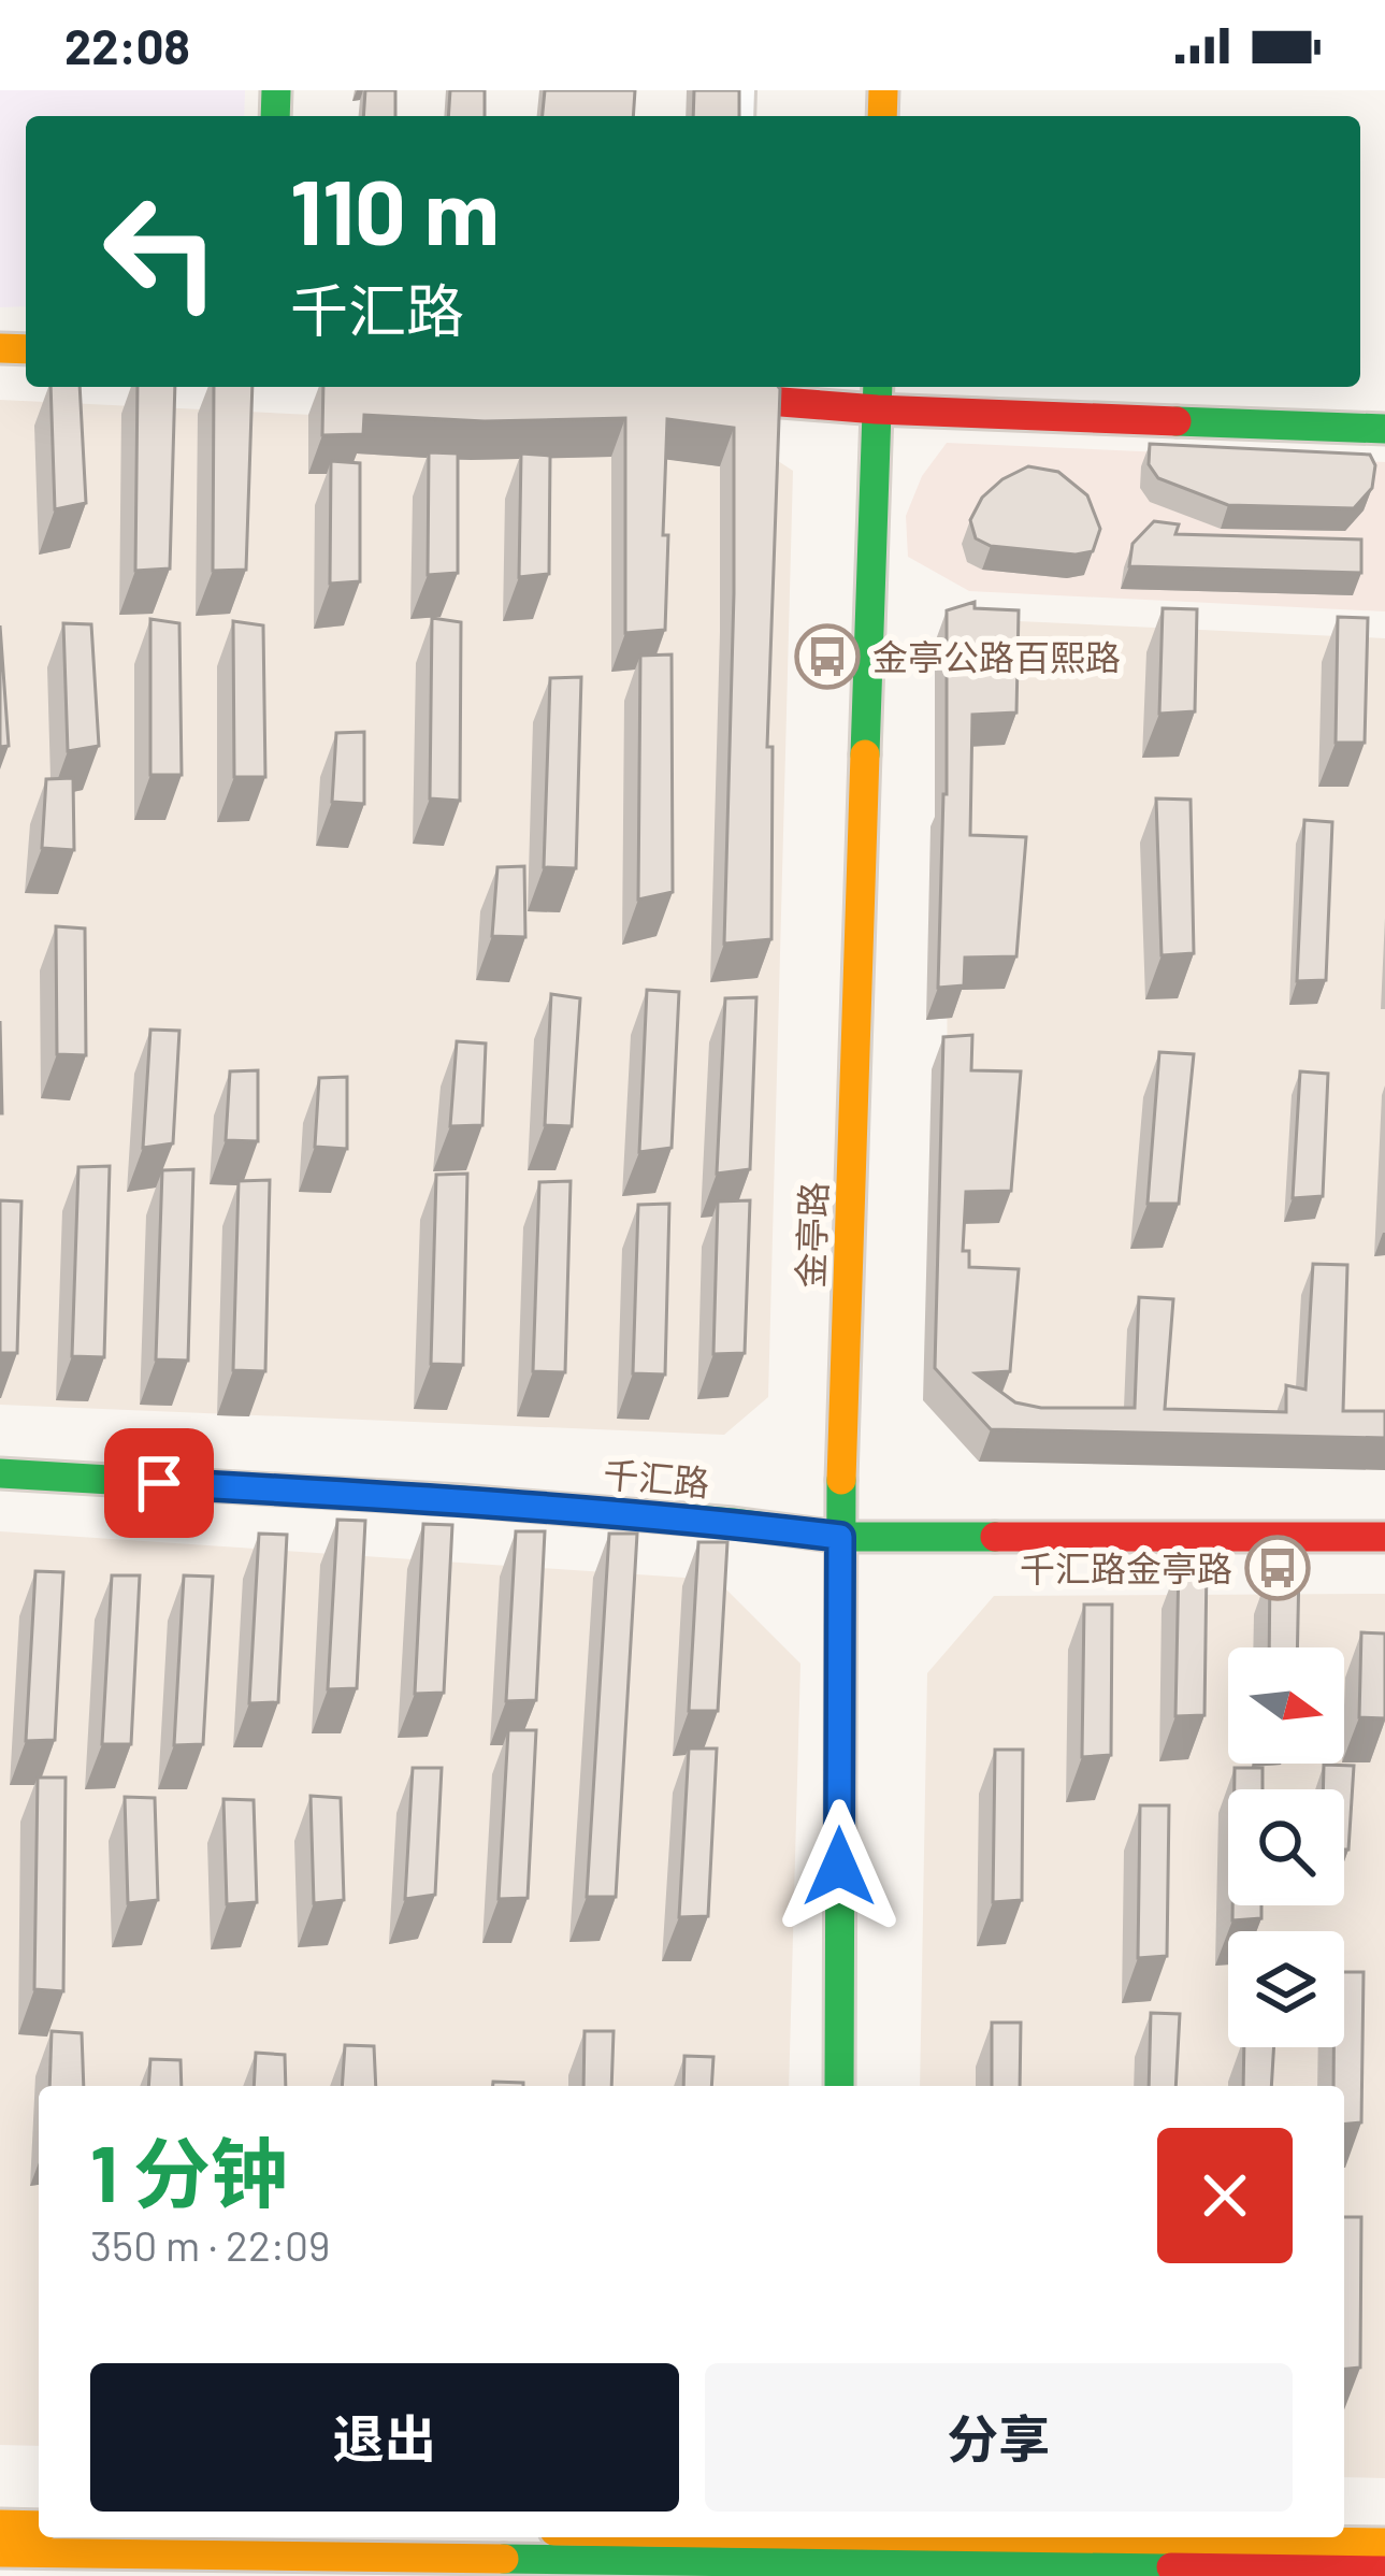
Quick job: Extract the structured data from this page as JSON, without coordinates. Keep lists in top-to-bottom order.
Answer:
{
  "streets": {
    "main road": ["金亭路", "千汇路"]
  },
  "crossings": [
    ["金亭路", "千汇路"]
  ],
  "places": {
    "bus stop": ["金亭公路百熙路", "千汇路金亭路"]
  },
  "north": "right",
  "page": {
    "status": "22:08",
    "turn": ["110 m", "千汇路"],
    "heading": ["1 分钟", "350 m · 22:09"],
    "buttons": ["退出", "分享"]
  }
}
